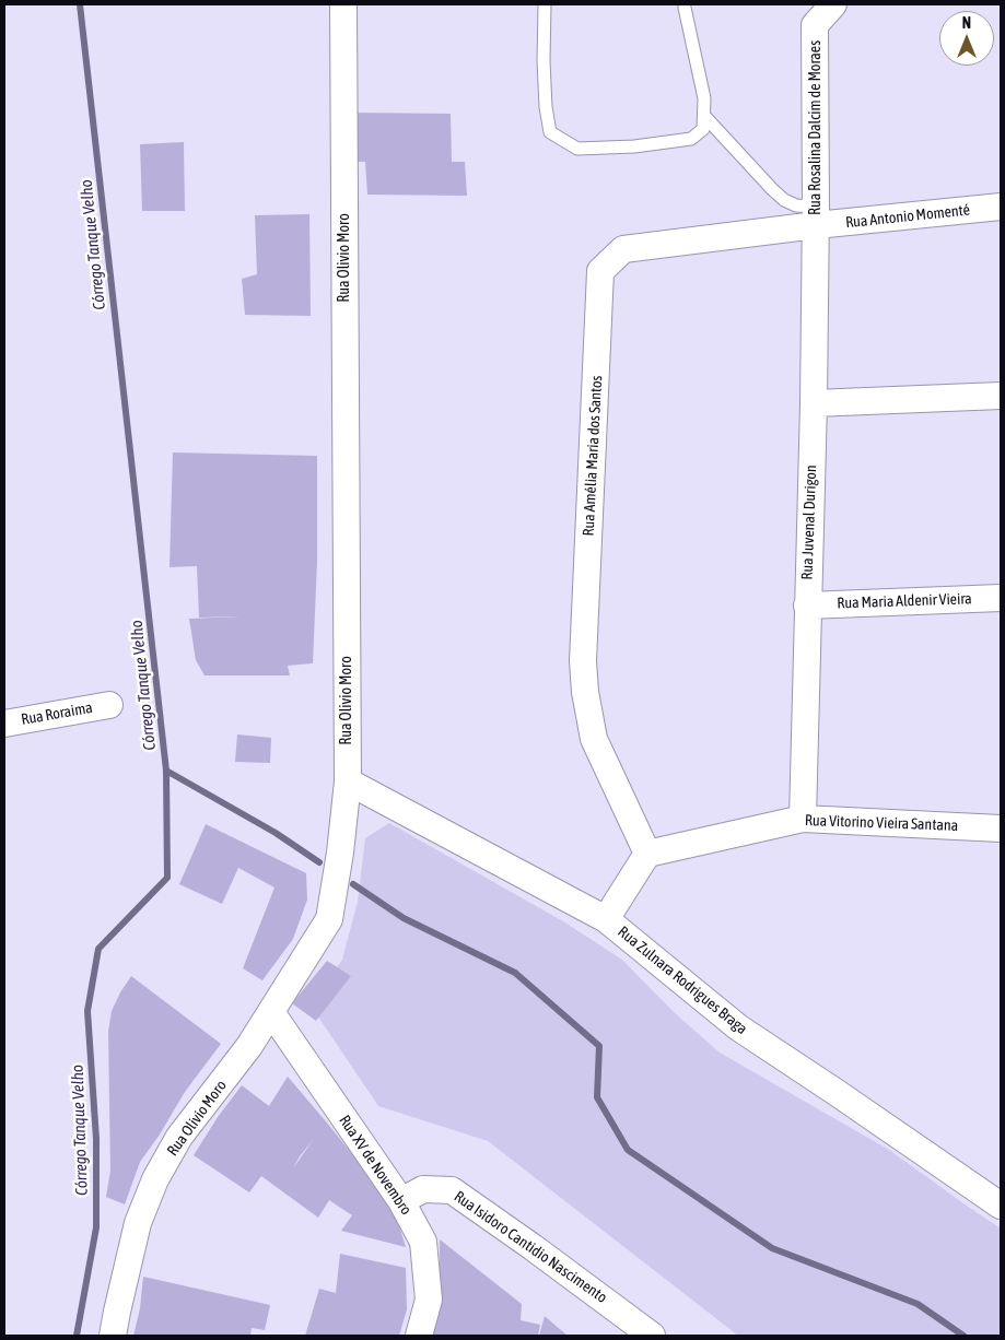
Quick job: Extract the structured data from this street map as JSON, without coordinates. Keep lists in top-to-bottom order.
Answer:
{
  "streets": {
    "street": [
      "Rua Rosalina Dalcim de Moraes",
      "Rua Antonio Momenté",
      "Rua Olivio Moro",
      "Rua Amélia Maria dos Santos",
      "Rua Juvenal Durigon",
      "Rua Maria Aldenir Vieira",
      "Rua Roraima",
      "Rua Vitorino Vieira Santana",
      "Rua Zulnara Rodrigues Braga",
      "Rua XV de Novembro",
      "Rua Isidoro Cantidio Nascimento"
    ]
  },
  "crossings": [
    ["Rua Rosalina Dalcim de Moraes", "Rua Antonio Momenté"],
    ["Rua Rosalina Dalcim de Moraes", "Rua Amélia Maria dos Santos"],
    ["Rua Rosalina Dalcim de Moraes", "Rua Juvenal Durigon"],
    ["Rua Antonio Momenté", "Rua Amélia Maria dos Santos"],
    ["Rua Antonio Momenté", "Rua Juvenal Durigon"],
    ["Rua Olivio Moro", "Rua Zulnara Rodrigues Braga"],
    ["Rua Olivio Moro", "Rua XV de Novembro"],
    ["Rua Amélia Maria dos Santos", "Rua Juvenal Durigon"],
    ["Rua Amélia Maria dos Santos", "Rua Vitorino Vieira Santana"],
    ["Rua Juvenal Durigon", "Rua Maria Aldenir Vieira"],
    ["Rua Juvenal Durigon", "Rua Vitorino Vieira Santana"],
    ["Rua XV de Novembro", "Rua Isidoro Cantidio Nascimento"]
  ],
  "water": ["Córrego Tanque Velho"],
  "north": "top"
}
